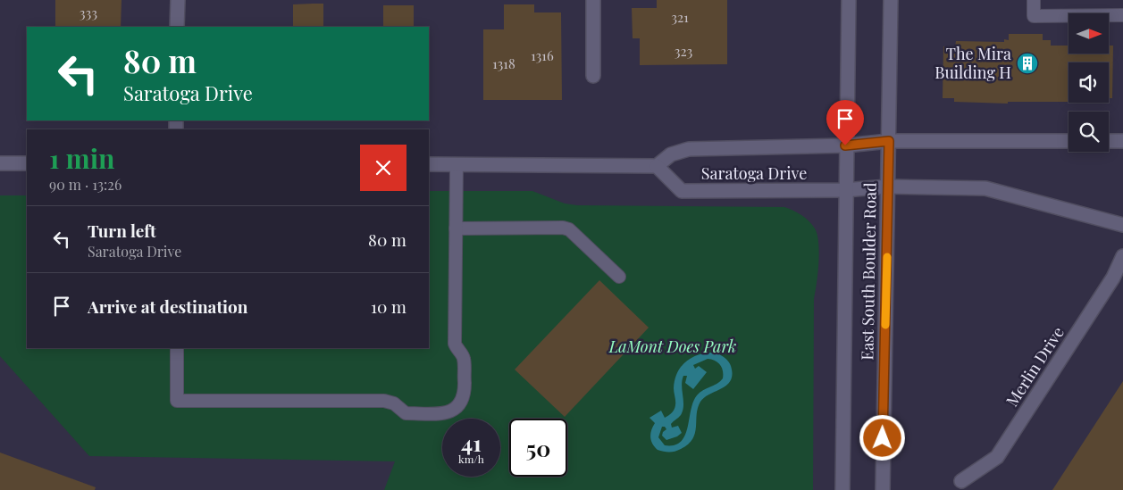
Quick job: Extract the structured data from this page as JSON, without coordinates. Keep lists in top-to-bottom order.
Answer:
{
  "streets": {
    "street": ["Saratoga Drive", "East South Boulder Road", "Merlin Drive"]
  },
  "crossings": [
    ["Saratoga Drive", "East South Boulder Road"]
  ],
  "parks": ["LaMont Does Park"],
  "places": {
    "building": ["The Mira Building H"]
  },
  "house_numbers": [
    "333",
    "321",
    "323",
    "1316",
    "1318"
  ],
  "north": "right",
  "page": {
    "turn": ["80 m", "Saratoga Drive"],
    "heading": ["1 min", "90 m · 13:26"],
    "list": [
      {
        "name": "Turn left",
        "note": "Saratoga Drive",
        "value": "80 m"
      },
      {
        "name": "Arrive at destination",
        "value": "10 m"
      }
    ],
    "speed": "41 km/h",
    "limit": "50"
  }
}
